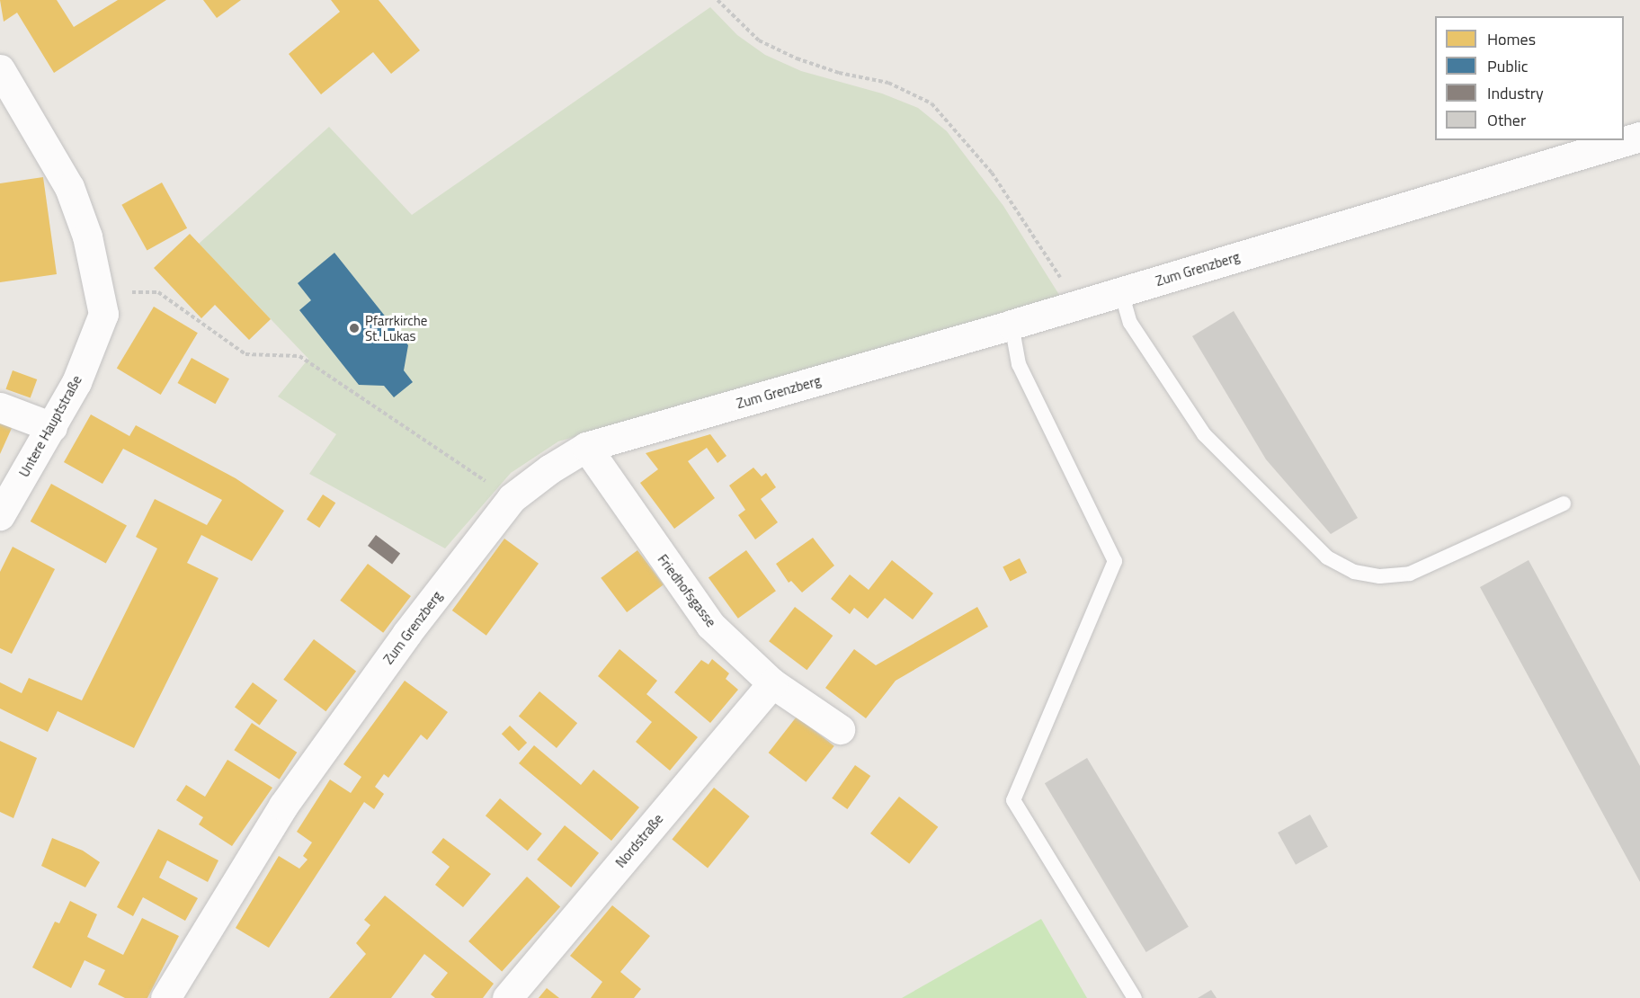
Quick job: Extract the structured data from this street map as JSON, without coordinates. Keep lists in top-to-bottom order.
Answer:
{
  "streets": {
    "street": [
      "Zum Grenzberg",
      "Untere Hauptstraße",
      "Friedhofsgasse",
      "Nordstraße"
    ]
  },
  "crossings": [
    ["Zum Grenzberg", "Friedhofsgasse"],
    ["Friedhofsgasse", "Nordstraße"]
  ],
  "places": ["Pfarrkirche St. Lukas"],
  "legend": [
    "Homes",
    "Public",
    "Industry",
    "Other"
  ]
}
